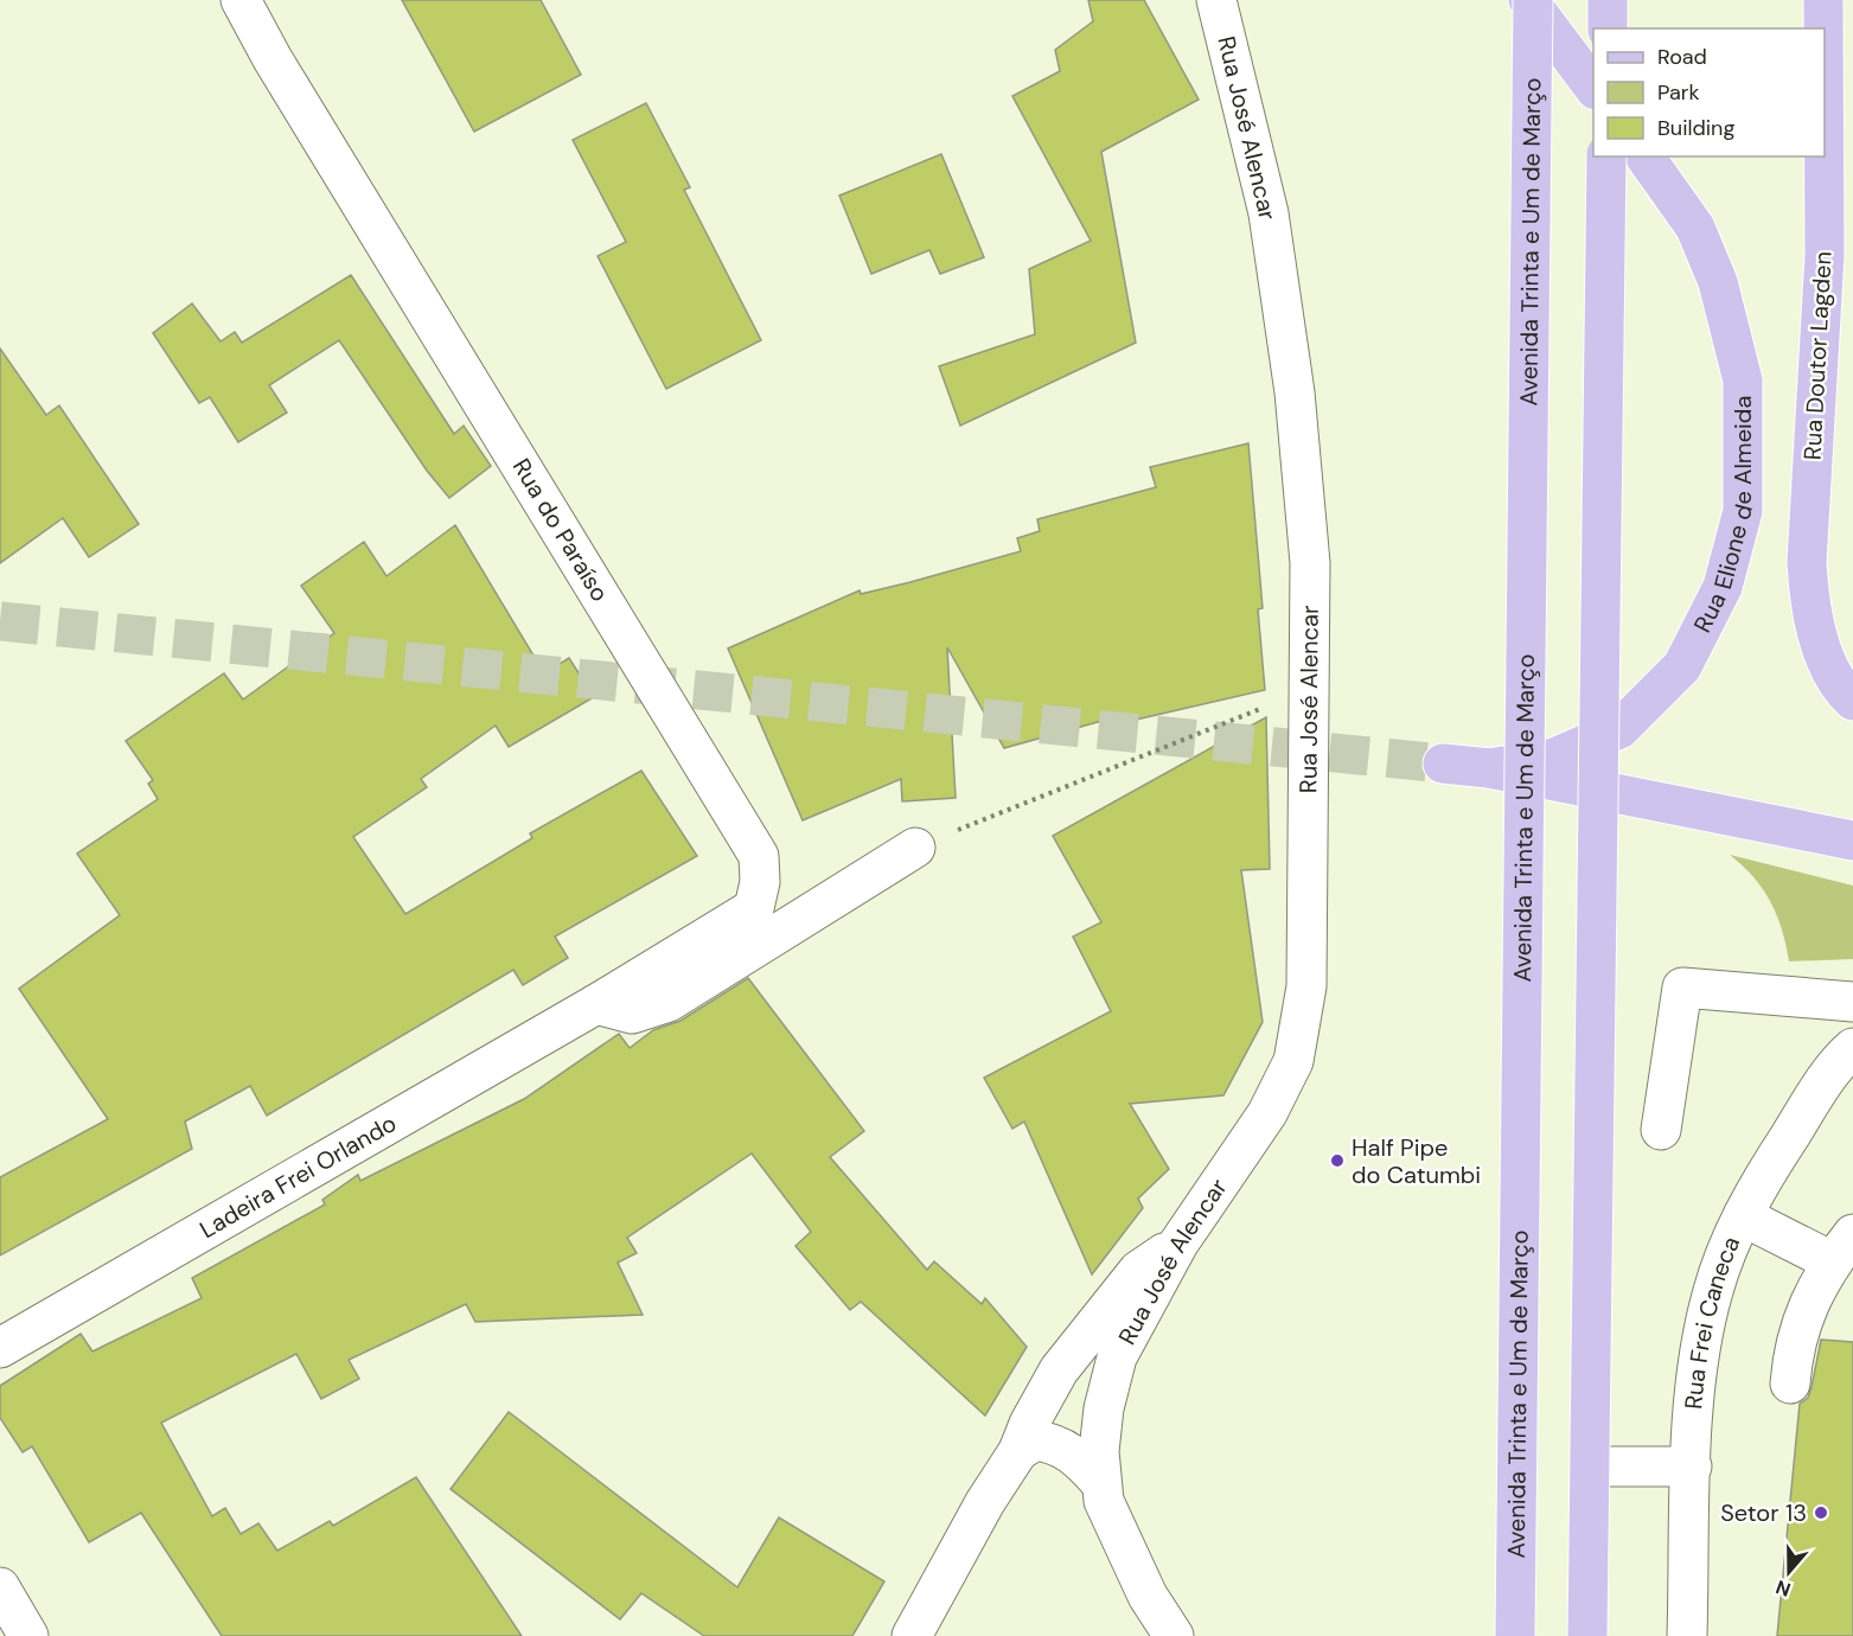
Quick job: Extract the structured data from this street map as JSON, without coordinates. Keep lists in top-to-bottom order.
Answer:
{
  "streets": {
    "main road": ["Avenida Trinta e Um de Março", "Rua Doutor Lagden", "Rua Elione de Almeida"],
    "street": [
      "Rua José Alencar",
      "Rua do Paraíso",
      "Ladeira Frei Orlando",
      "Rua Frei Caneca"
    ]
  },
  "crossings": [
    ["Rua do Paraíso", "Ladeira Frei Orlando"]
  ],
  "places": ["Half Pipe do Catumbi", "Setor 13"],
  "legend": ["Road", "Park", "Building"],
  "north": "bottom"
}
